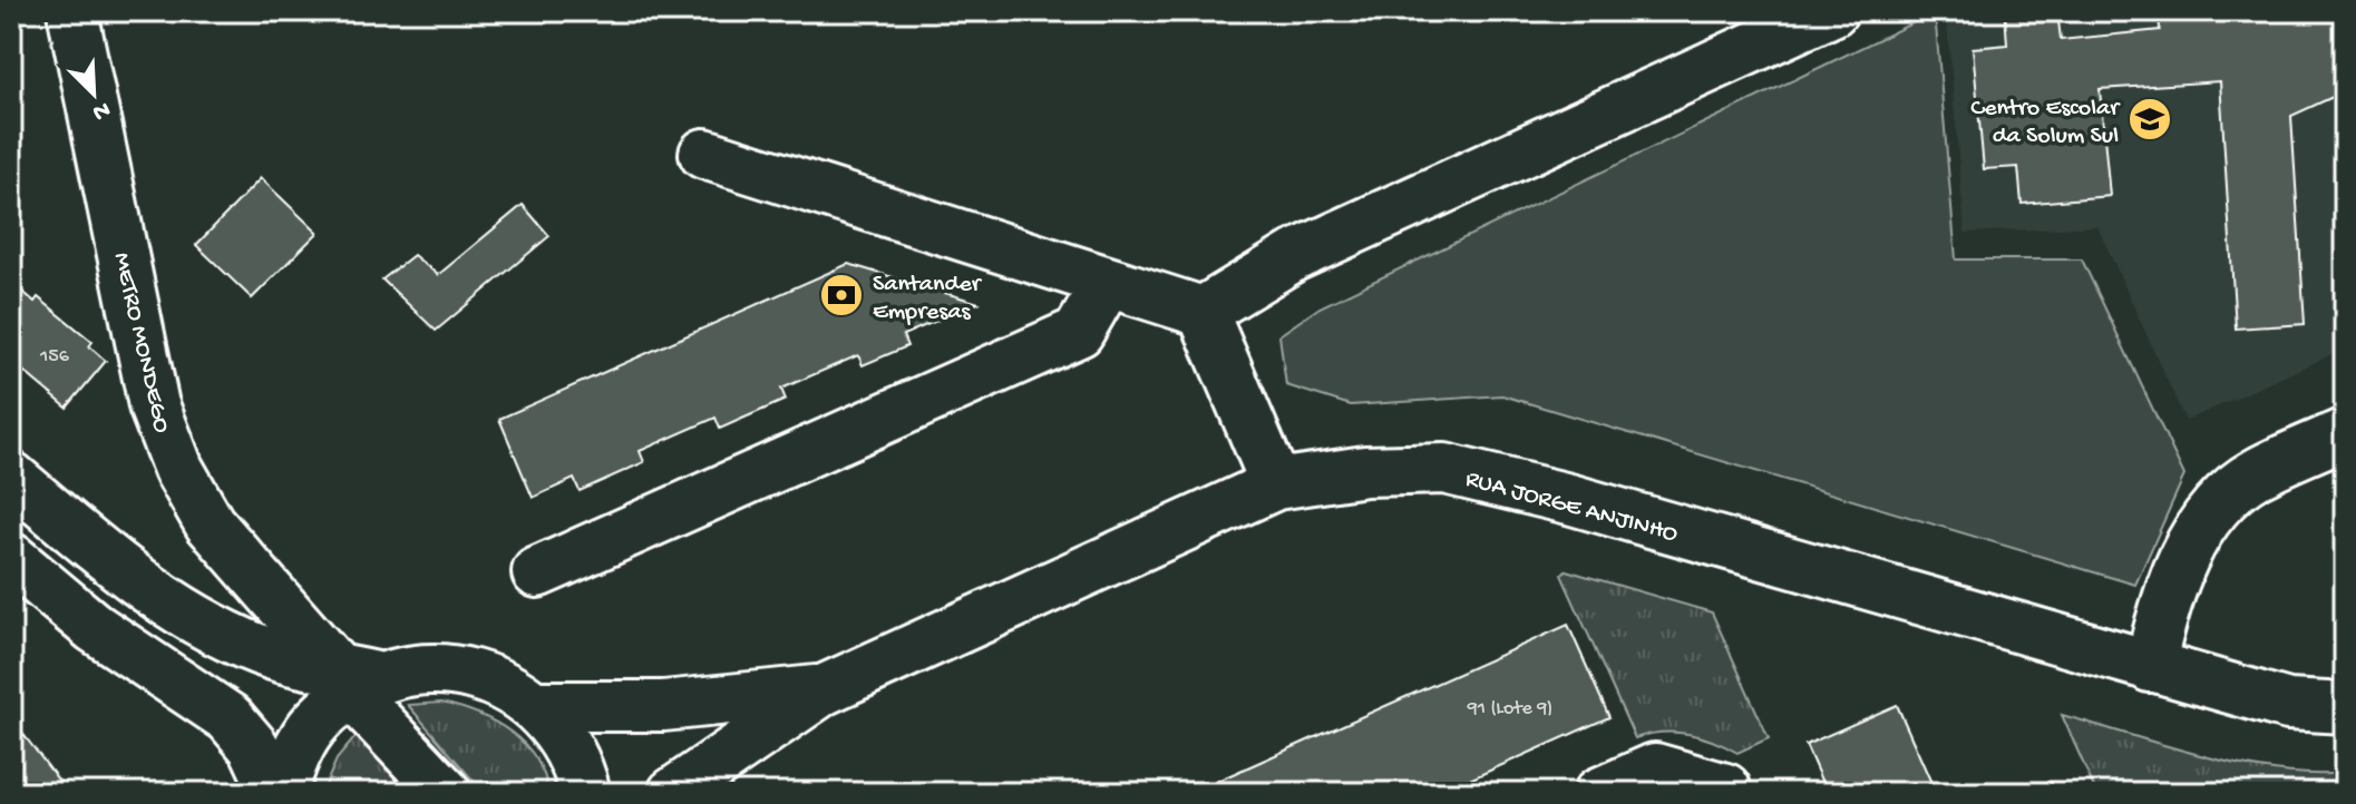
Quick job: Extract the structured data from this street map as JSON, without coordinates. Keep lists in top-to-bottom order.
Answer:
{
  "streets": {
    "street": ["METRO MONDEGO", "RUA JORGE ANJINHO"]
  },
  "places": {
    "school or university": ["Centro Escolar da Solum Sul"],
    "bank": ["Santander Empresas"]
  },
  "house_numbers": ["156", "91 (Lote 9)"],
  "north": "bottom right"
}
